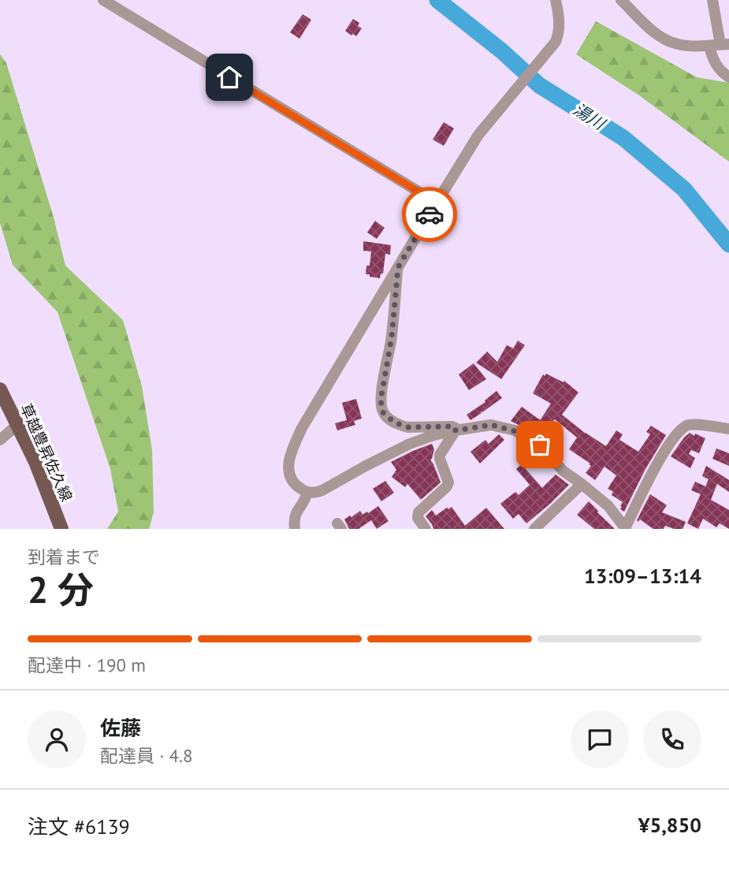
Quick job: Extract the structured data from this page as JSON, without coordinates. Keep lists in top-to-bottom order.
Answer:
{
  "streets": {
    "main road": ["草越豊昇佐久線"]
  },
  "water": ["湯川"],
  "page": {
    "heading": ["2 分", "到着まで", "13:09–13:14"],
    "panel": [
      "佐藤",
      "配達員 · 4.8",
      "注文 #6139",
      "¥5,850"
    ],
    "bar": "配達中 · 190 m"
  }
}
